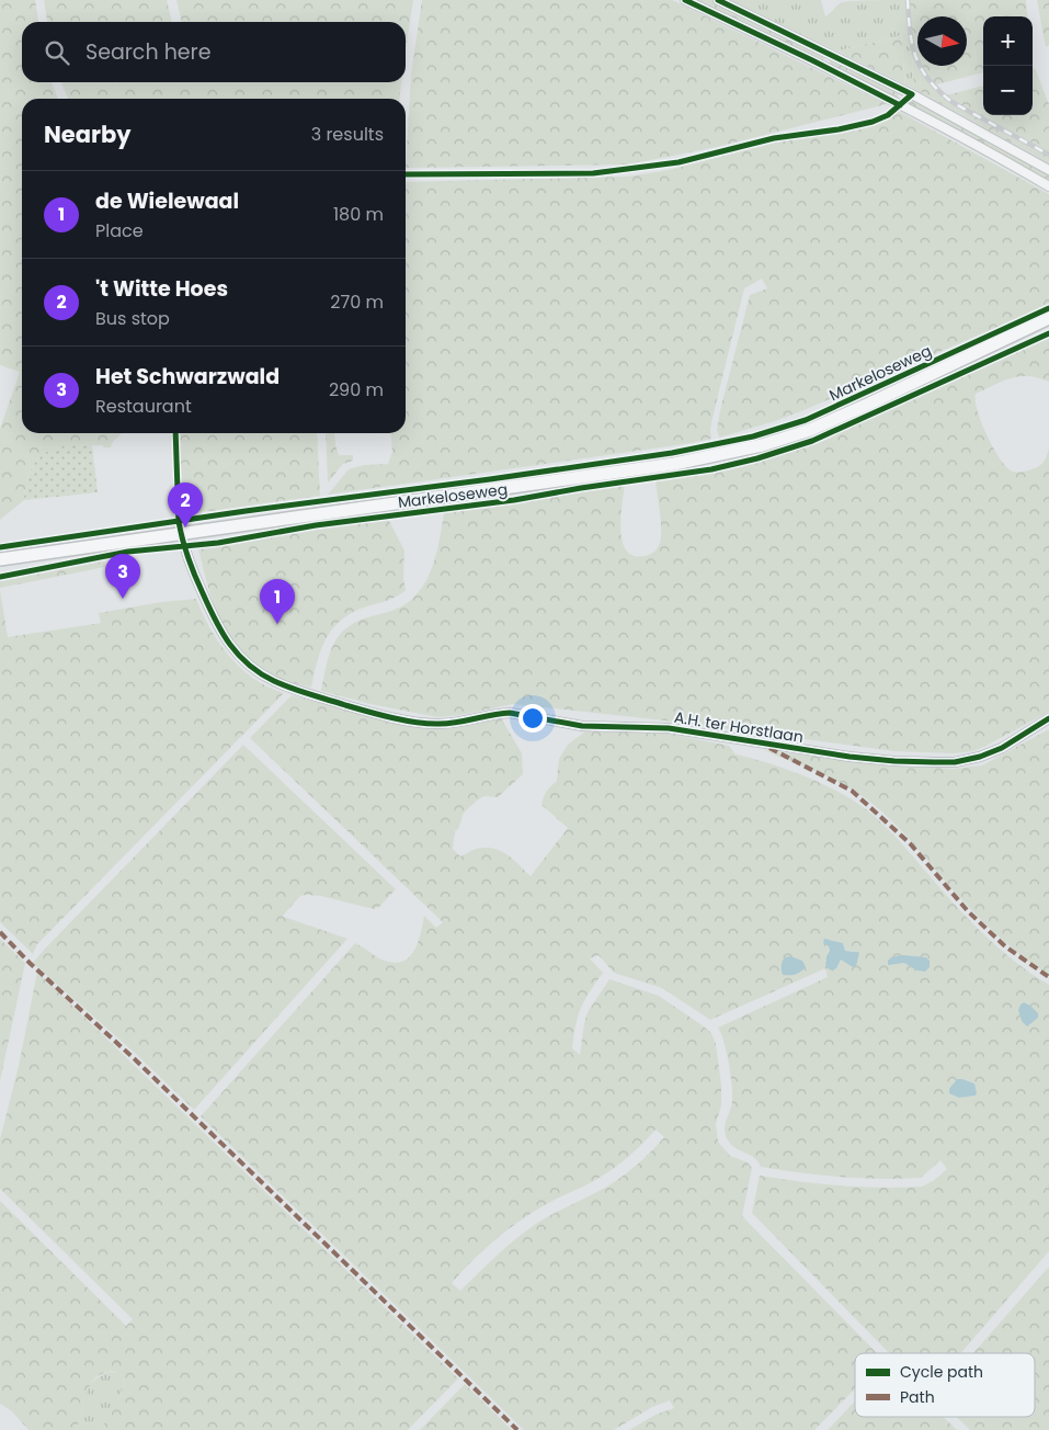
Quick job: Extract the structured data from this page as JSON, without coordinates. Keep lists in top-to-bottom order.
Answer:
{
  "streets": {
    "main road": ["Markeloseweg"],
    "street": ["A.H. ter Horstlaan"]
  },
  "crossings": [
    ["Markeloseweg", "A.H. ter Horstlaan"]
  ],
  "legend": ["Cycle path", "Path"],
  "north": "right",
  "page": {
    "map_buttons": ["+", "−"],
    "search": "Search here",
    "heading": ["Nearby", "3 results"],
    "list": [
      {
        "mark": "1",
        "name": "de Wielewaal",
        "note": "Place",
        "value": "180 m"
      },
      {
        "mark": "2",
        "name": "'t Witte Hoes",
        "note": "Bus stop",
        "value": "270 m"
      },
      {
        "mark": "3",
        "name": "Het Schwarzwald",
        "note": "Restaurant",
        "value": "290 m"
      }
    ],
    "pins": ["2", "3", "1"]
  }
}
